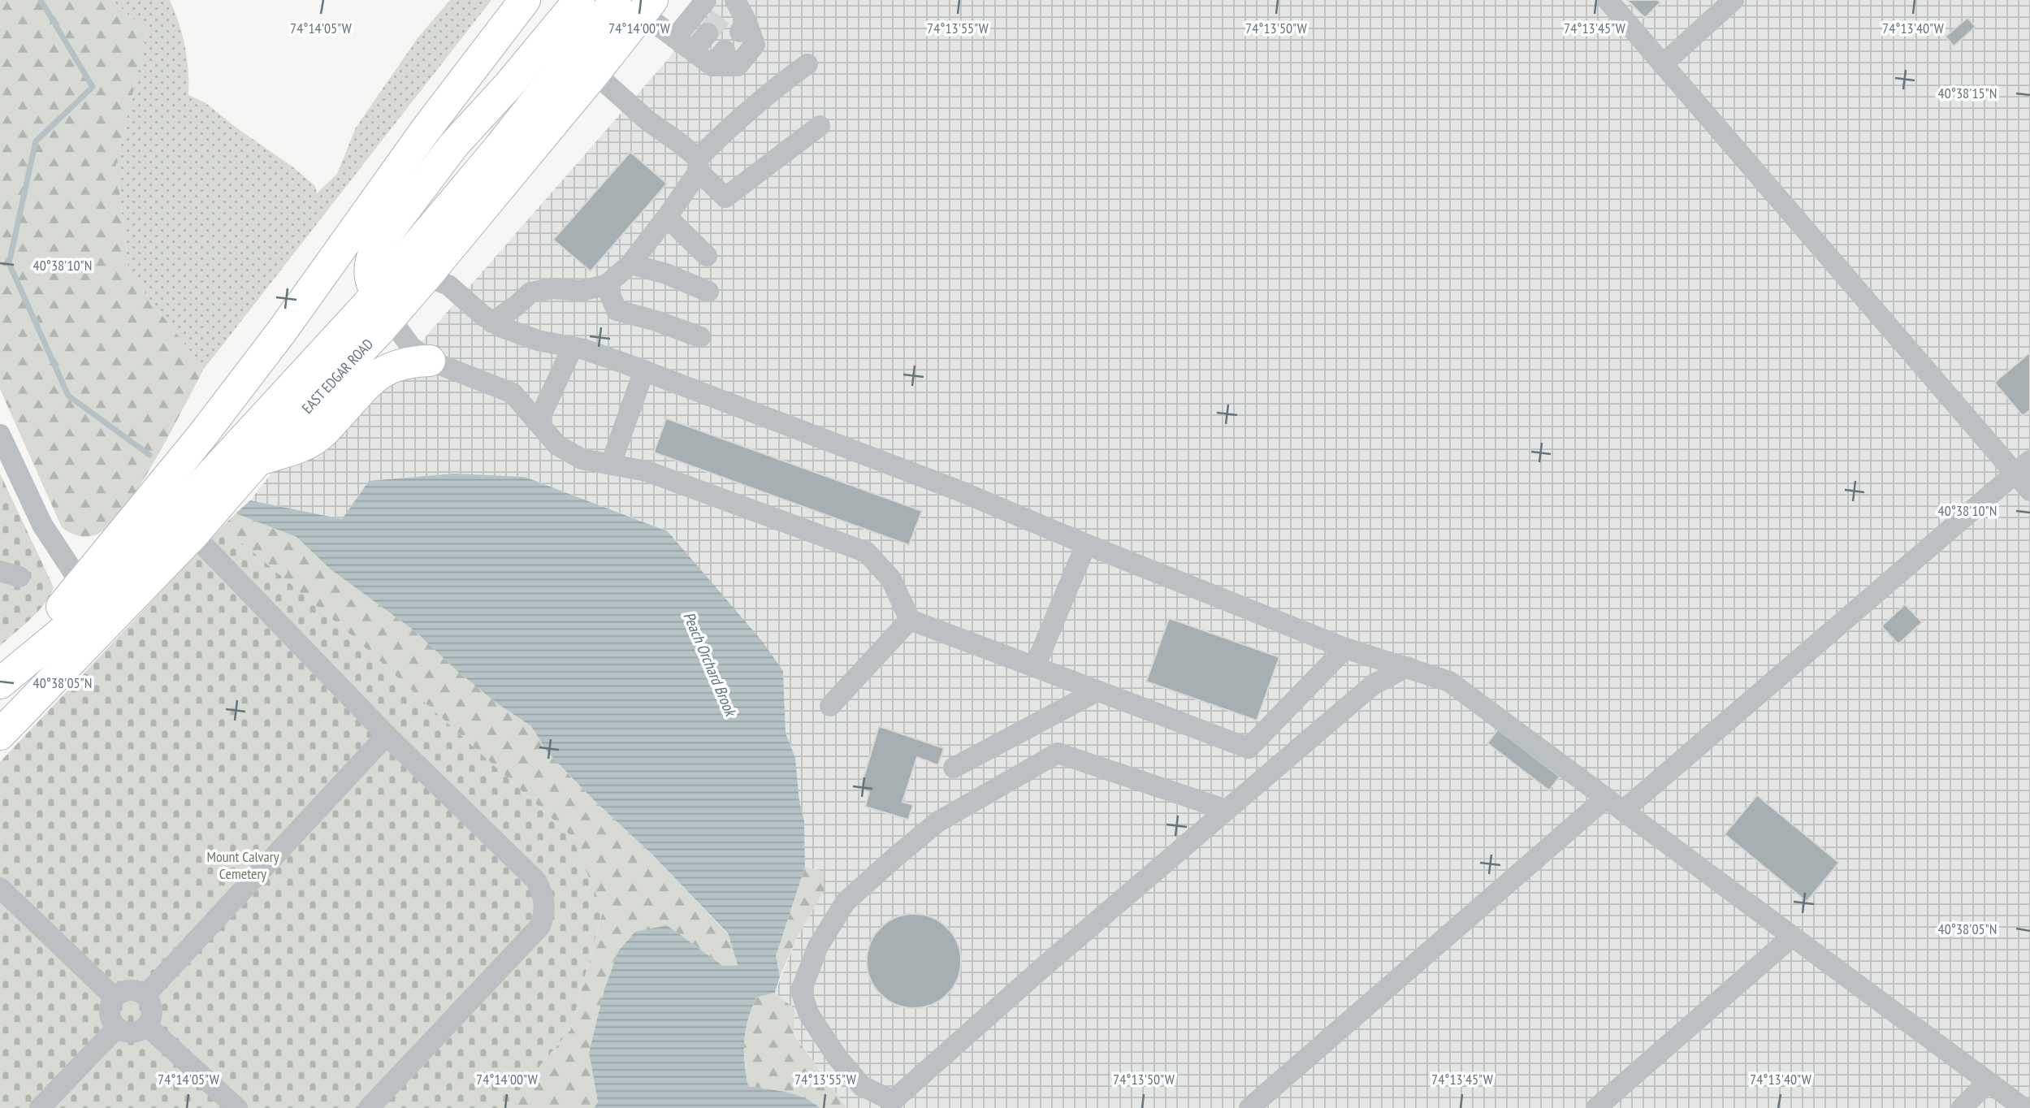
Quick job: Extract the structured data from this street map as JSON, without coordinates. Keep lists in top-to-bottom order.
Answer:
{
  "streets": {
    "highway": ["EAST EDGAR ROAD"]
  },
  "water": ["Peach Orchard Brook"],
  "parks": ["Mount Calvary Cemetery"],
  "coordinates": [
    "74°14'05\"W",
    "74°14'00\"W",
    "74°13'55\"W",
    "74°13'50\"W",
    "74°13'45\"W",
    "74°13'40\"W",
    "40°38'15\"N",
    "40°38'10\"N",
    "40°38'05\"N"
  ]
}
